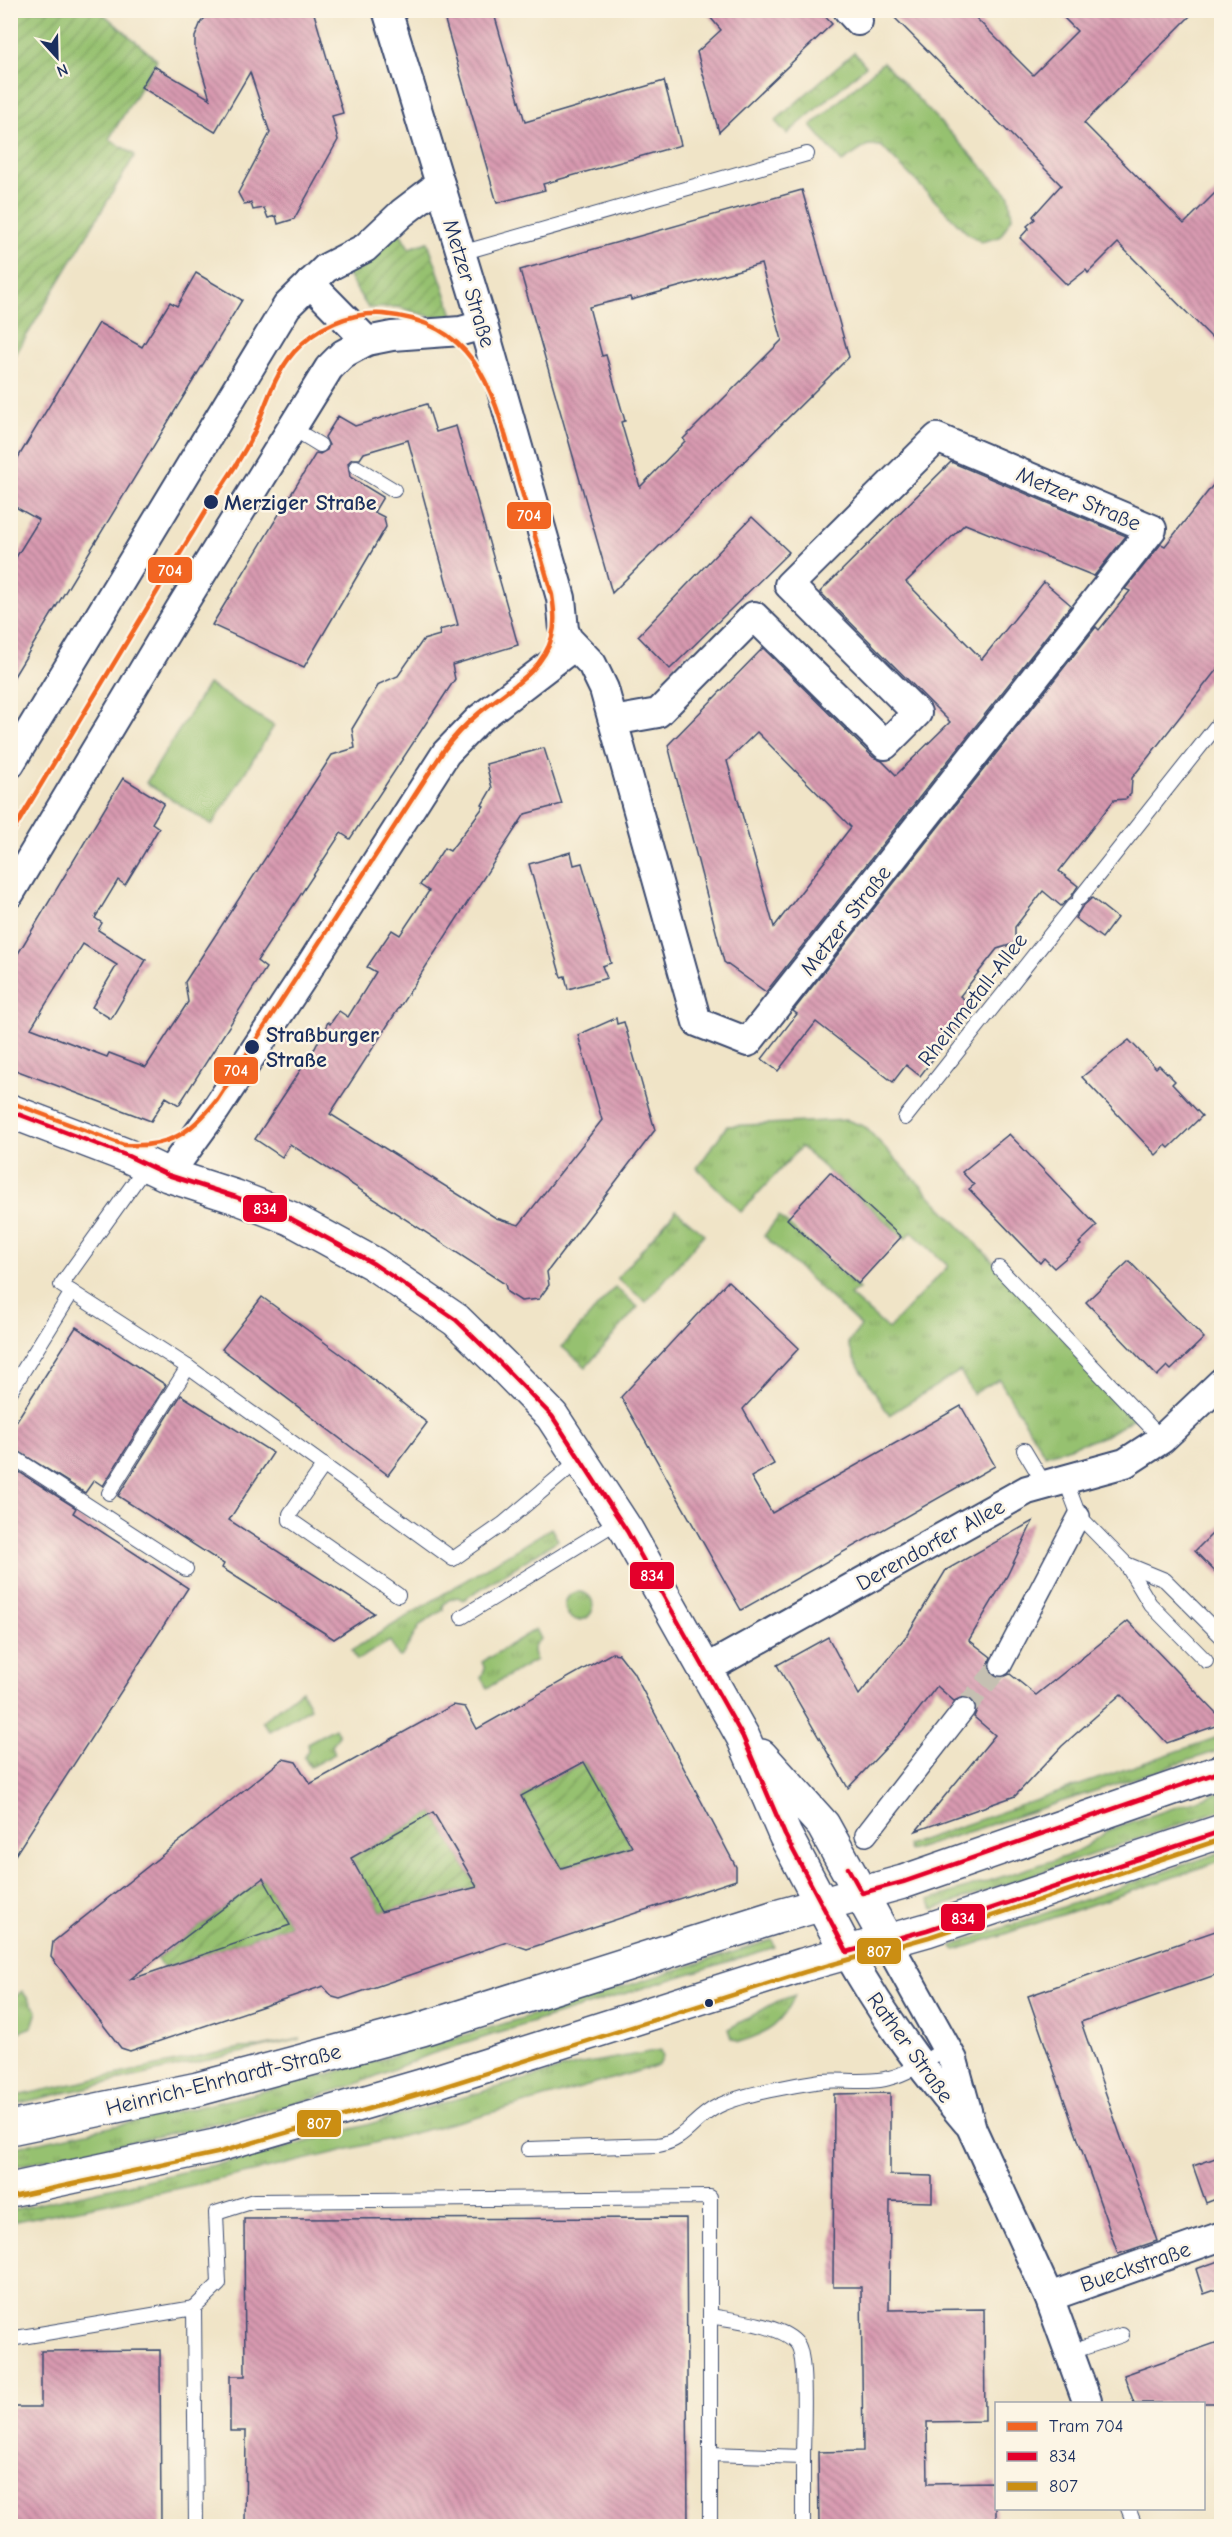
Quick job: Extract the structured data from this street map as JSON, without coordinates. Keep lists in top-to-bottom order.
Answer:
{
  "streets": {
    "main road": ["Rather Straße", "Heinrich-Ehrhardt-Straße"],
    "street": ["Metzer Straße", "Derendorfer Allee", "Bueckstraße"],
    "lane": ["Rheinmetall-Allee"]
  },
  "crossings": [
    ["Derendorfer Allee", "Rather Straße"],
    ["Rather Straße", "Heinrich-Ehrhardt-Straße"],
    ["Rather Straße", "Bueckstraße"]
  ],
  "places": ["Merziger Straße", "Straßburger Straße"],
  "lines": ["tram line 704", "transit line 834", "transit line 807"],
  "legend": ["Tram 704", "834", "807"],
  "north": "bottom"
}
